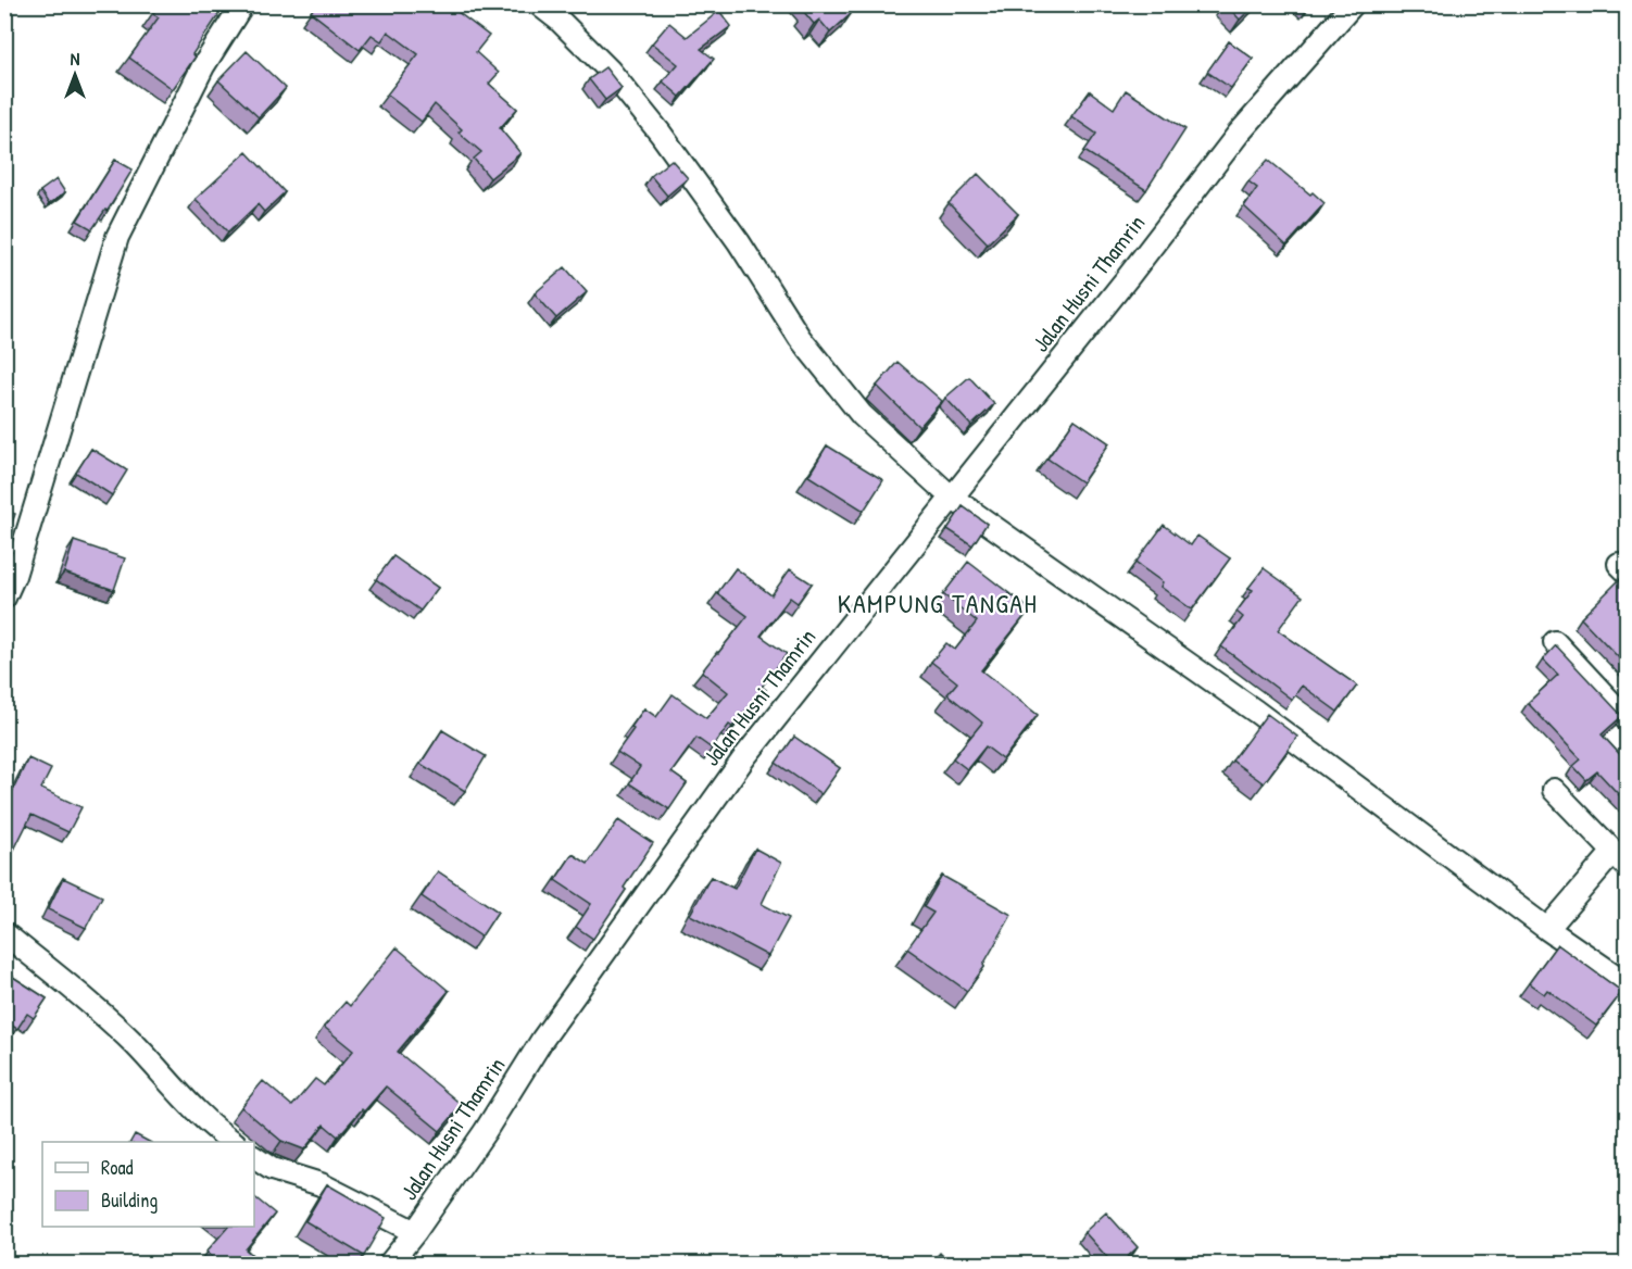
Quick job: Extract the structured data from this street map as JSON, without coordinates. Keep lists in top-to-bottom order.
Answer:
{
  "streets": {
    "street": ["Jalan Husni Thamrin"]
  },
  "districts": ["KAMPUNG TANGAH"],
  "legend": ["Road", "Building"],
  "north": "top"
}
